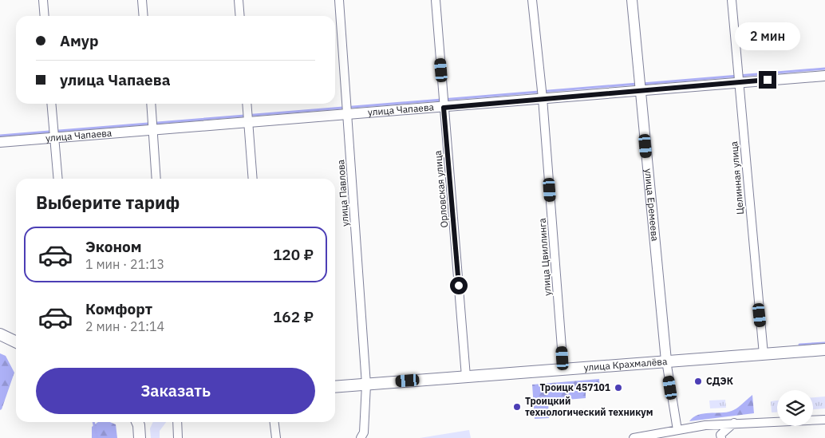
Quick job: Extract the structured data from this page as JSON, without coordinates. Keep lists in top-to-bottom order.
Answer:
{
  "streets": {
    "main road": ["улица Крахмалёва"],
    "street": [
      "улица Чапаева",
      "Целинная улица",
      "Орловская улица",
      "улица Павлова",
      "улица Еремеева",
      "улица Цвиллинга"
    ]
  },
  "crossings": [
    ["улица Чапаева", "Целинная улица"],
    ["улица Чапаева", "Орловская улица"],
    ["улица Чапаева", "улица Павлова"],
    ["улица Чапаева", "улица Еремеева"],
    ["улица Чапаева", "улица Цвиллинга"],
    ["Целинная улица", "улица Крахмалёва"],
    ["Орловская улица", "улица Крахмалёва"],
    ["улица Павлова", "улица Крахмалёва"],
    ["улица Еремеева", "улица Крахмалёва"],
    ["улица Цвиллинга", "улица Крахмалёва"]
  ],
  "places": ["СДЭК", "Троицк 457101", "Троицкий технологический техникум"],
  "page": {
    "banner": ["Амур", "улица Чапаева"],
    "bubble": "2 мин",
    "heading": "Выберите тариф",
    "list": [
      {
        "name": "Эконом",
        "note": "1 мин · 21:13",
        "value": "120 ₽"
      },
      {
        "name": "Комфорт",
        "note": "2 мин · 21:14",
        "value": "162 ₽"
      }
    ],
    "buttons": "Заказать"
  }
}
